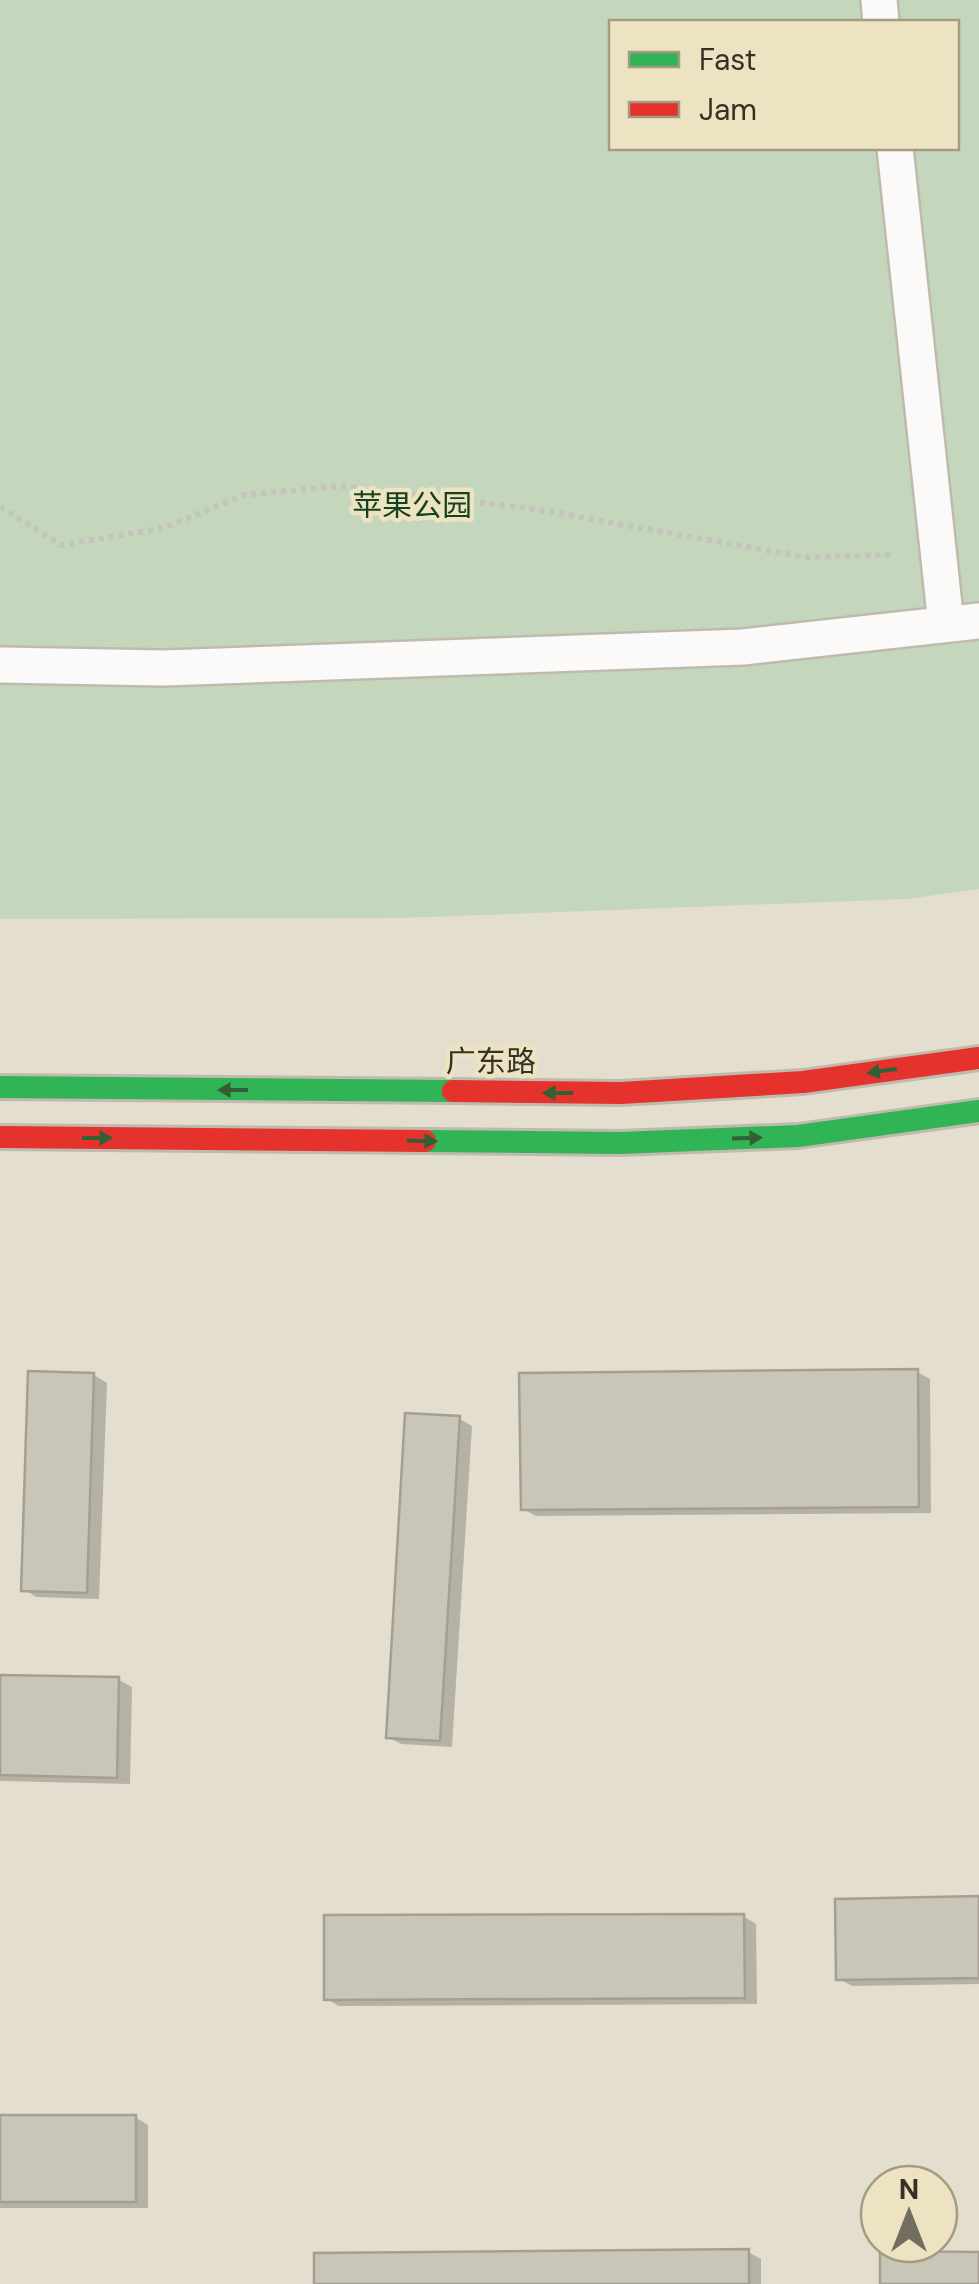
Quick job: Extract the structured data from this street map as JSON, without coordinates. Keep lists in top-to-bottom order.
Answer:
{
  "streets": {
    "street": ["广东路"]
  },
  "parks": ["苹果公园"],
  "legend": ["Fast", "Jam"],
  "north": "top"
}
